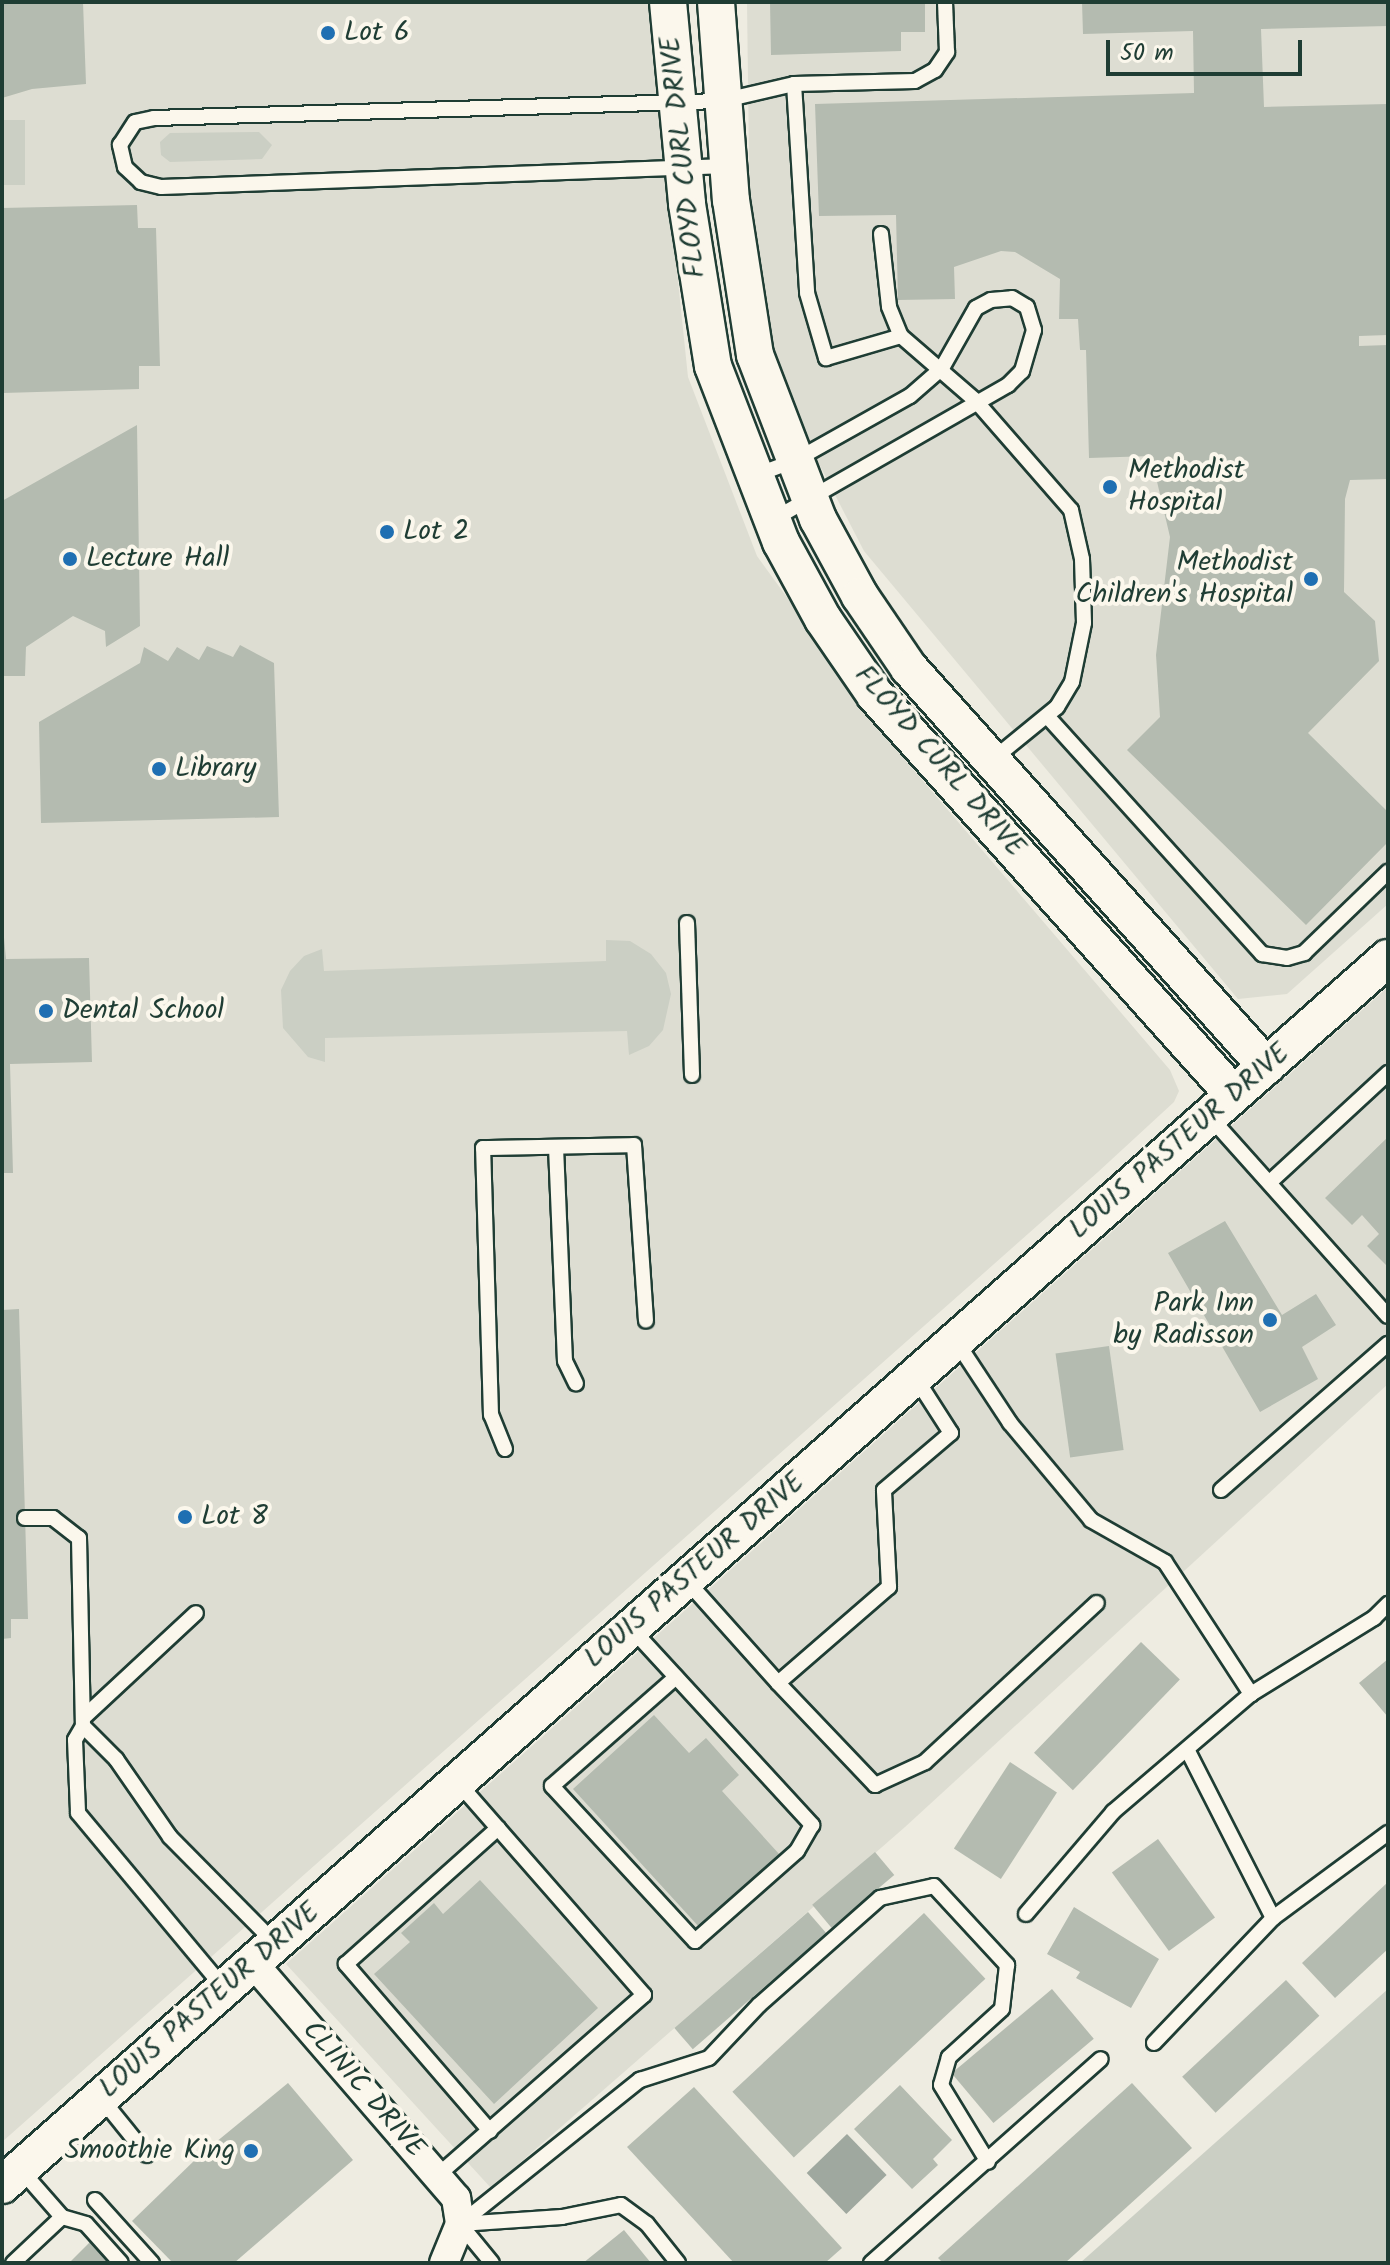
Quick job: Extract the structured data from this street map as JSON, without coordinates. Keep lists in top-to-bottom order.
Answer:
{
  "streets": {
    "street": ["FLOYD CURL DRIVE", "LOUIS PASTEUR DRIVE", "CLINIC DRIVE"]
  },
  "crossings": [
    ["FLOYD CURL DRIVE", "LOUIS PASTEUR DRIVE"],
    ["LOUIS PASTEUR DRIVE", "CLINIC DRIVE"]
  ],
  "places": [
    "Lot 6",
    "Methodist Hospital",
    "Lot 2",
    "Lecture Hall",
    "Methodist Children's Hospital",
    "Library",
    "Dental School",
    "Park Inn by Radisson",
    "Lot 8",
    "Smoothie King"
  ],
  "scale_bar": "50 m"
}
